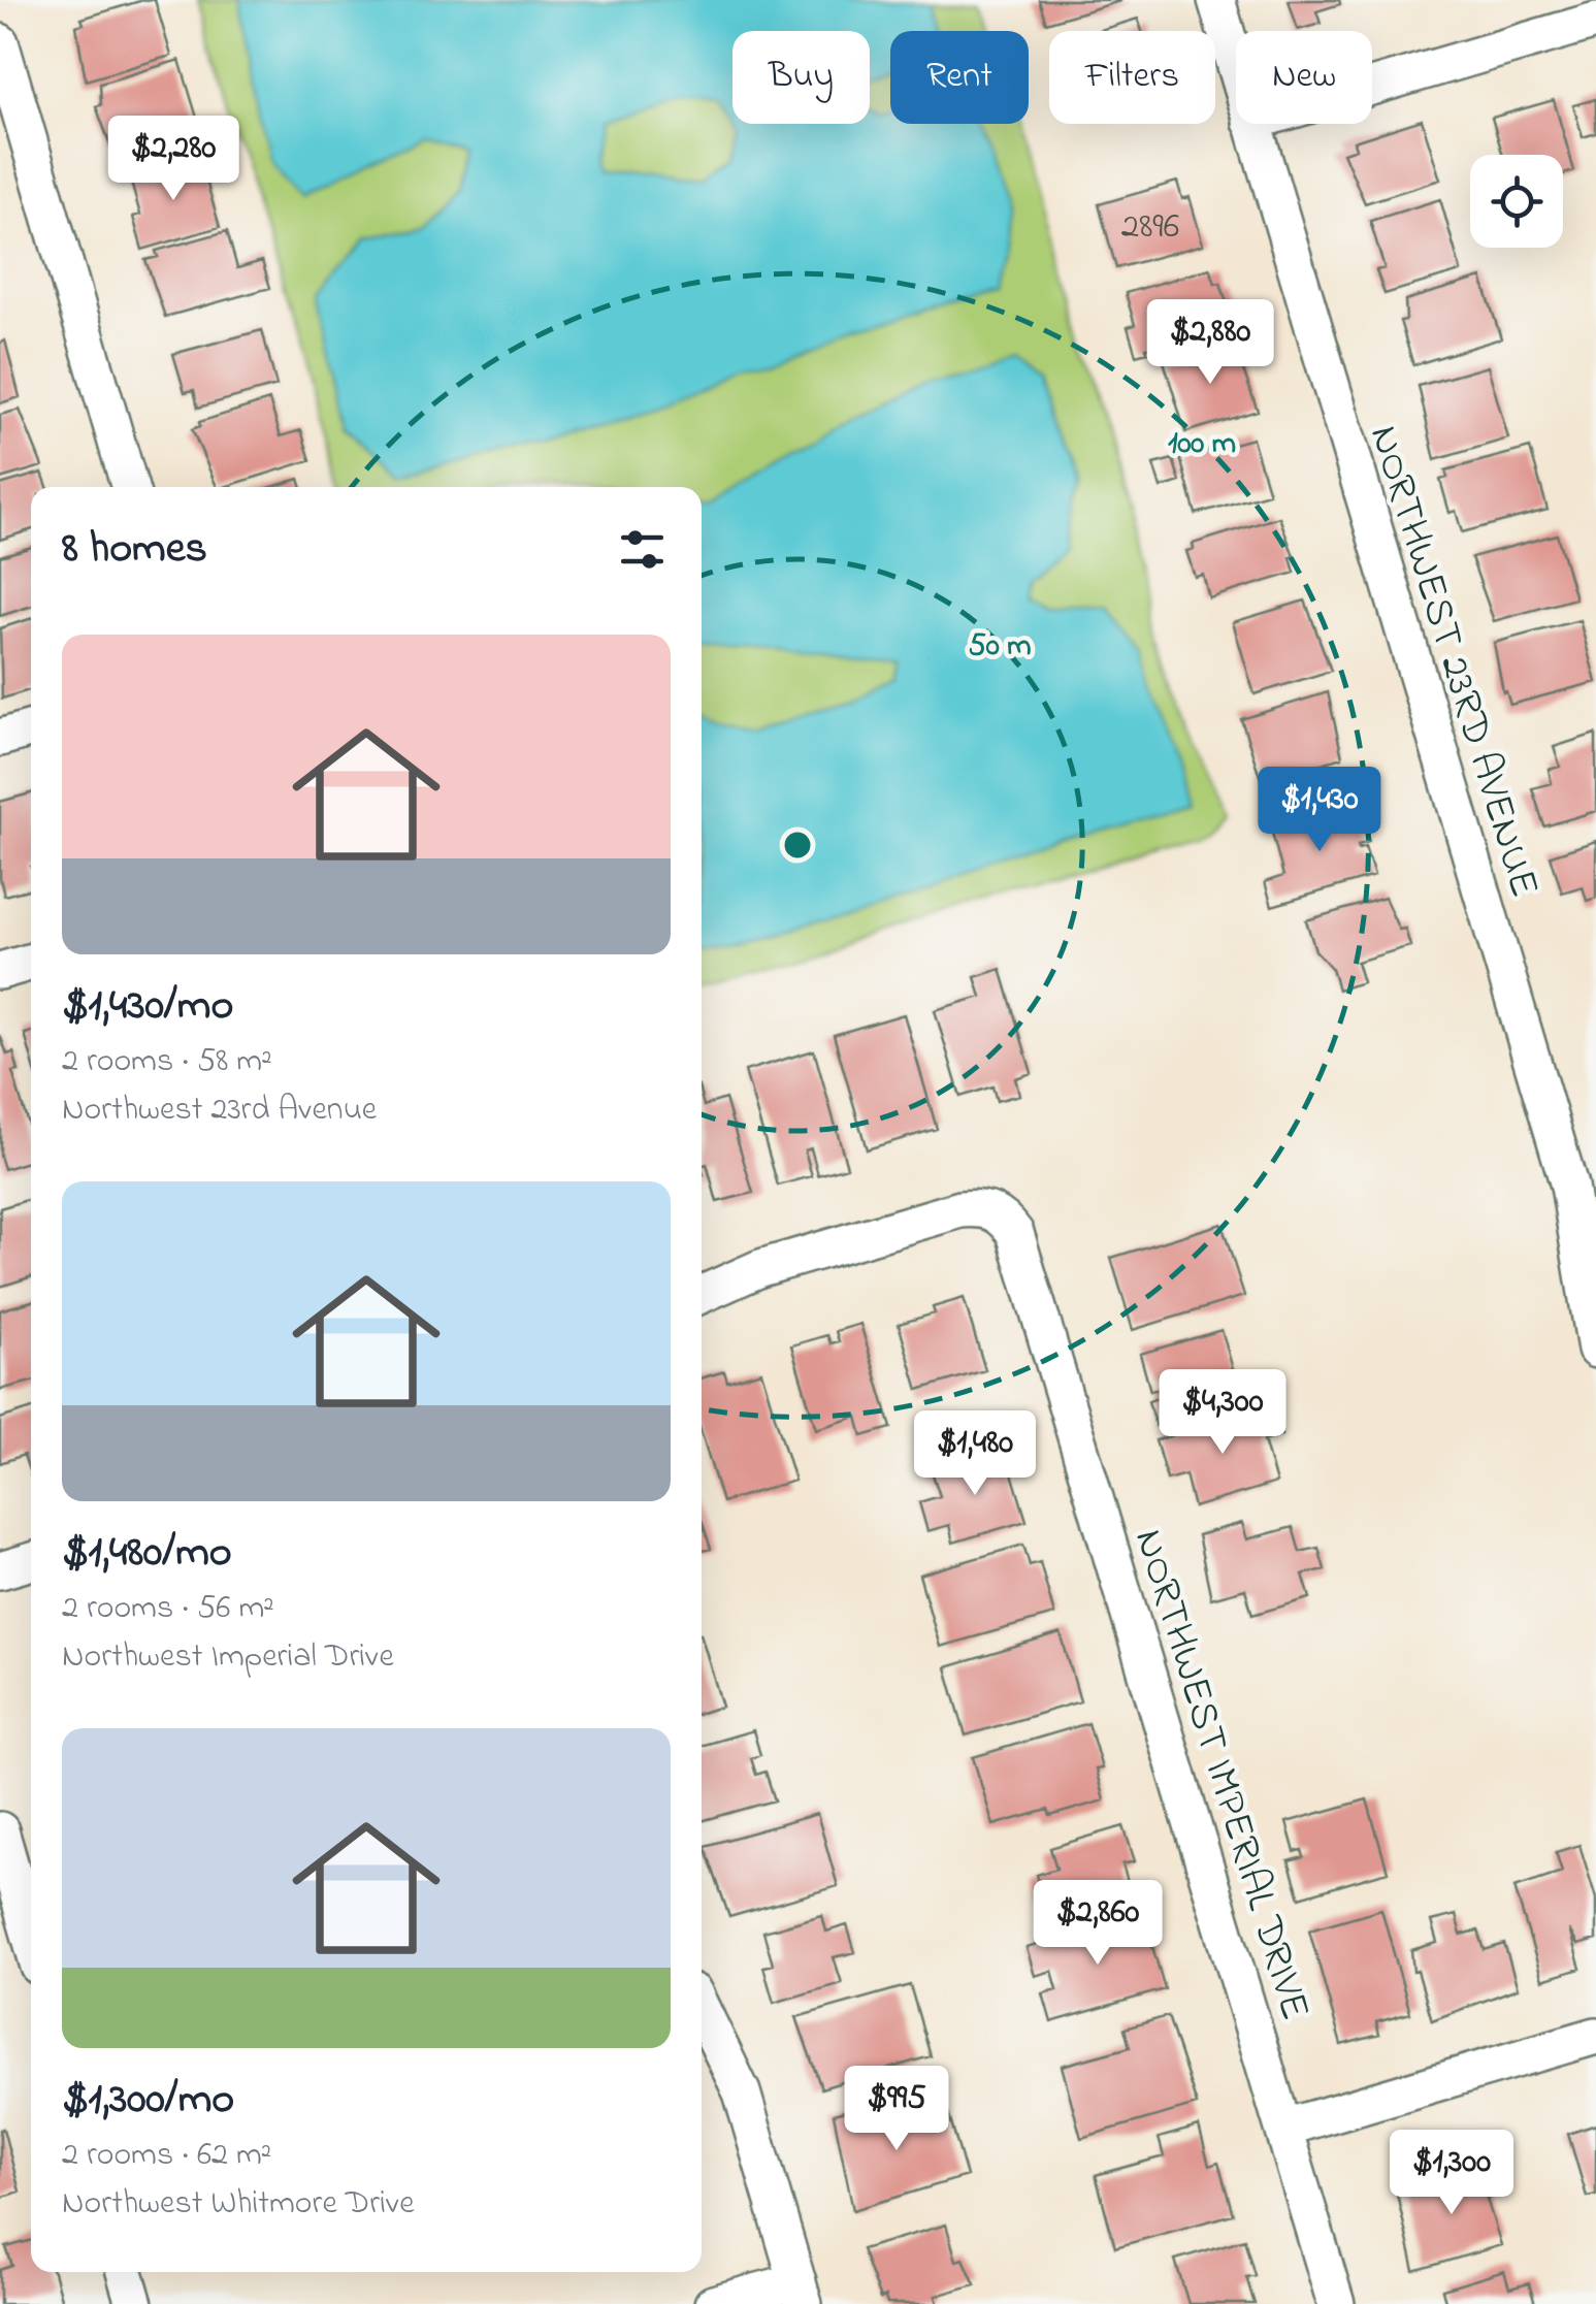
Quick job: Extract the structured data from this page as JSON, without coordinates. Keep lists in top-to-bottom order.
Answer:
{
  "streets": {
    "street": ["NORTHWEST 23RD AVENUE", "NORTHWEST IMPERIAL DRIVE"]
  },
  "house_numbers": ["2896"],
  "page": {
    "chip": [
      "Buy",
      "Rent",
      "Filters",
      "New"
    ],
    "price": [
      "$2,280",
      "$2,880",
      "$1,430",
      "$4,300",
      "$1,480",
      "$2,860",
      "$995",
      "$1,300"
    ],
    "heading": "8 homes",
    "list": [
      {
        "name": "$1,430/mo",
        "note": "2 rooms · 58 m² · Northwest 23rd Avenue"
      },
      {
        "name": "$1,480/mo",
        "note": "2 rooms · 56 m² · Northwest Imperial Drive"
      },
      {
        "name": "$1,300/mo",
        "note": "2 rooms · 62 m² · Northwest Whitmore Drive"
      }
    ]
  },
  "rings": ["100 m", "50 m"]
}
